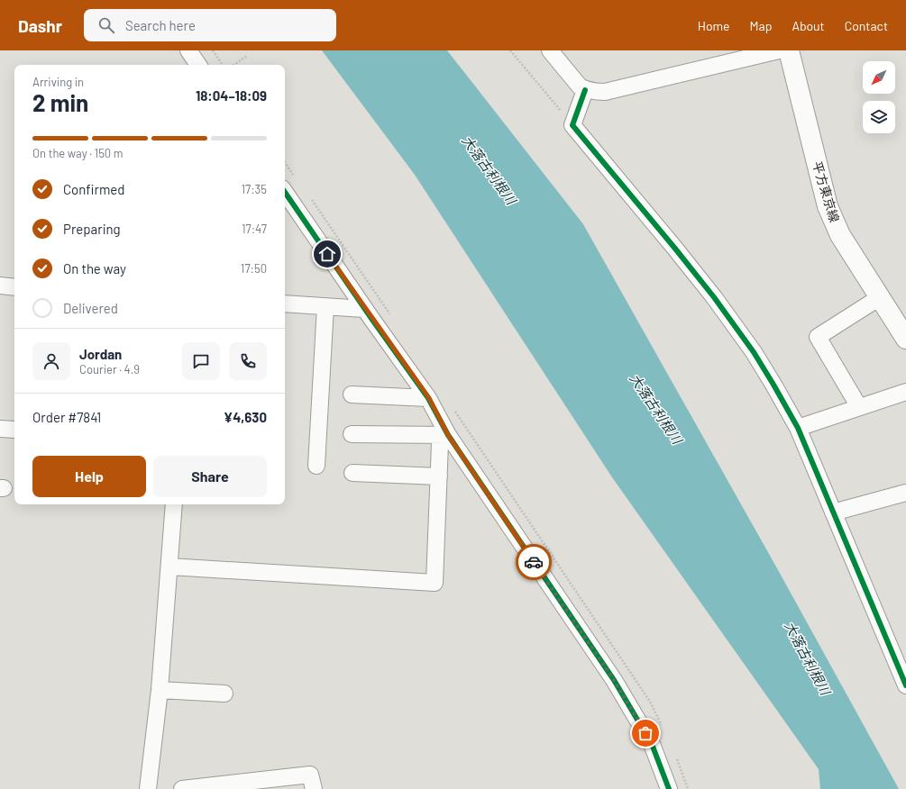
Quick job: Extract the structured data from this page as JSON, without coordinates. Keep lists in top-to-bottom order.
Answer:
{
  "streets": {
    "main road": ["平方東京線"]
  },
  "water": ["大落古利根川"],
  "north": "bottom left",
  "page": {
    "header": "Dashr",
    "search": "Search here",
    "nav": [
      "Home",
      "Map",
      "About",
      "Contact"
    ],
    "heading": ["2 min", "Arriving in", "18:04–18:09"],
    "panel": [
      "Jordan",
      "Courier · 4.9",
      "Order #7841",
      "¥4,630"
    ],
    "bar": "On the way · 150 m",
    "list": [
      ["Confirmed", "17:35"],
      ["Preparing", "17:47"],
      ["On the way", "17:50"],
      "Delivered"
    ],
    "buttons": ["Help", "Share"]
  }
}
